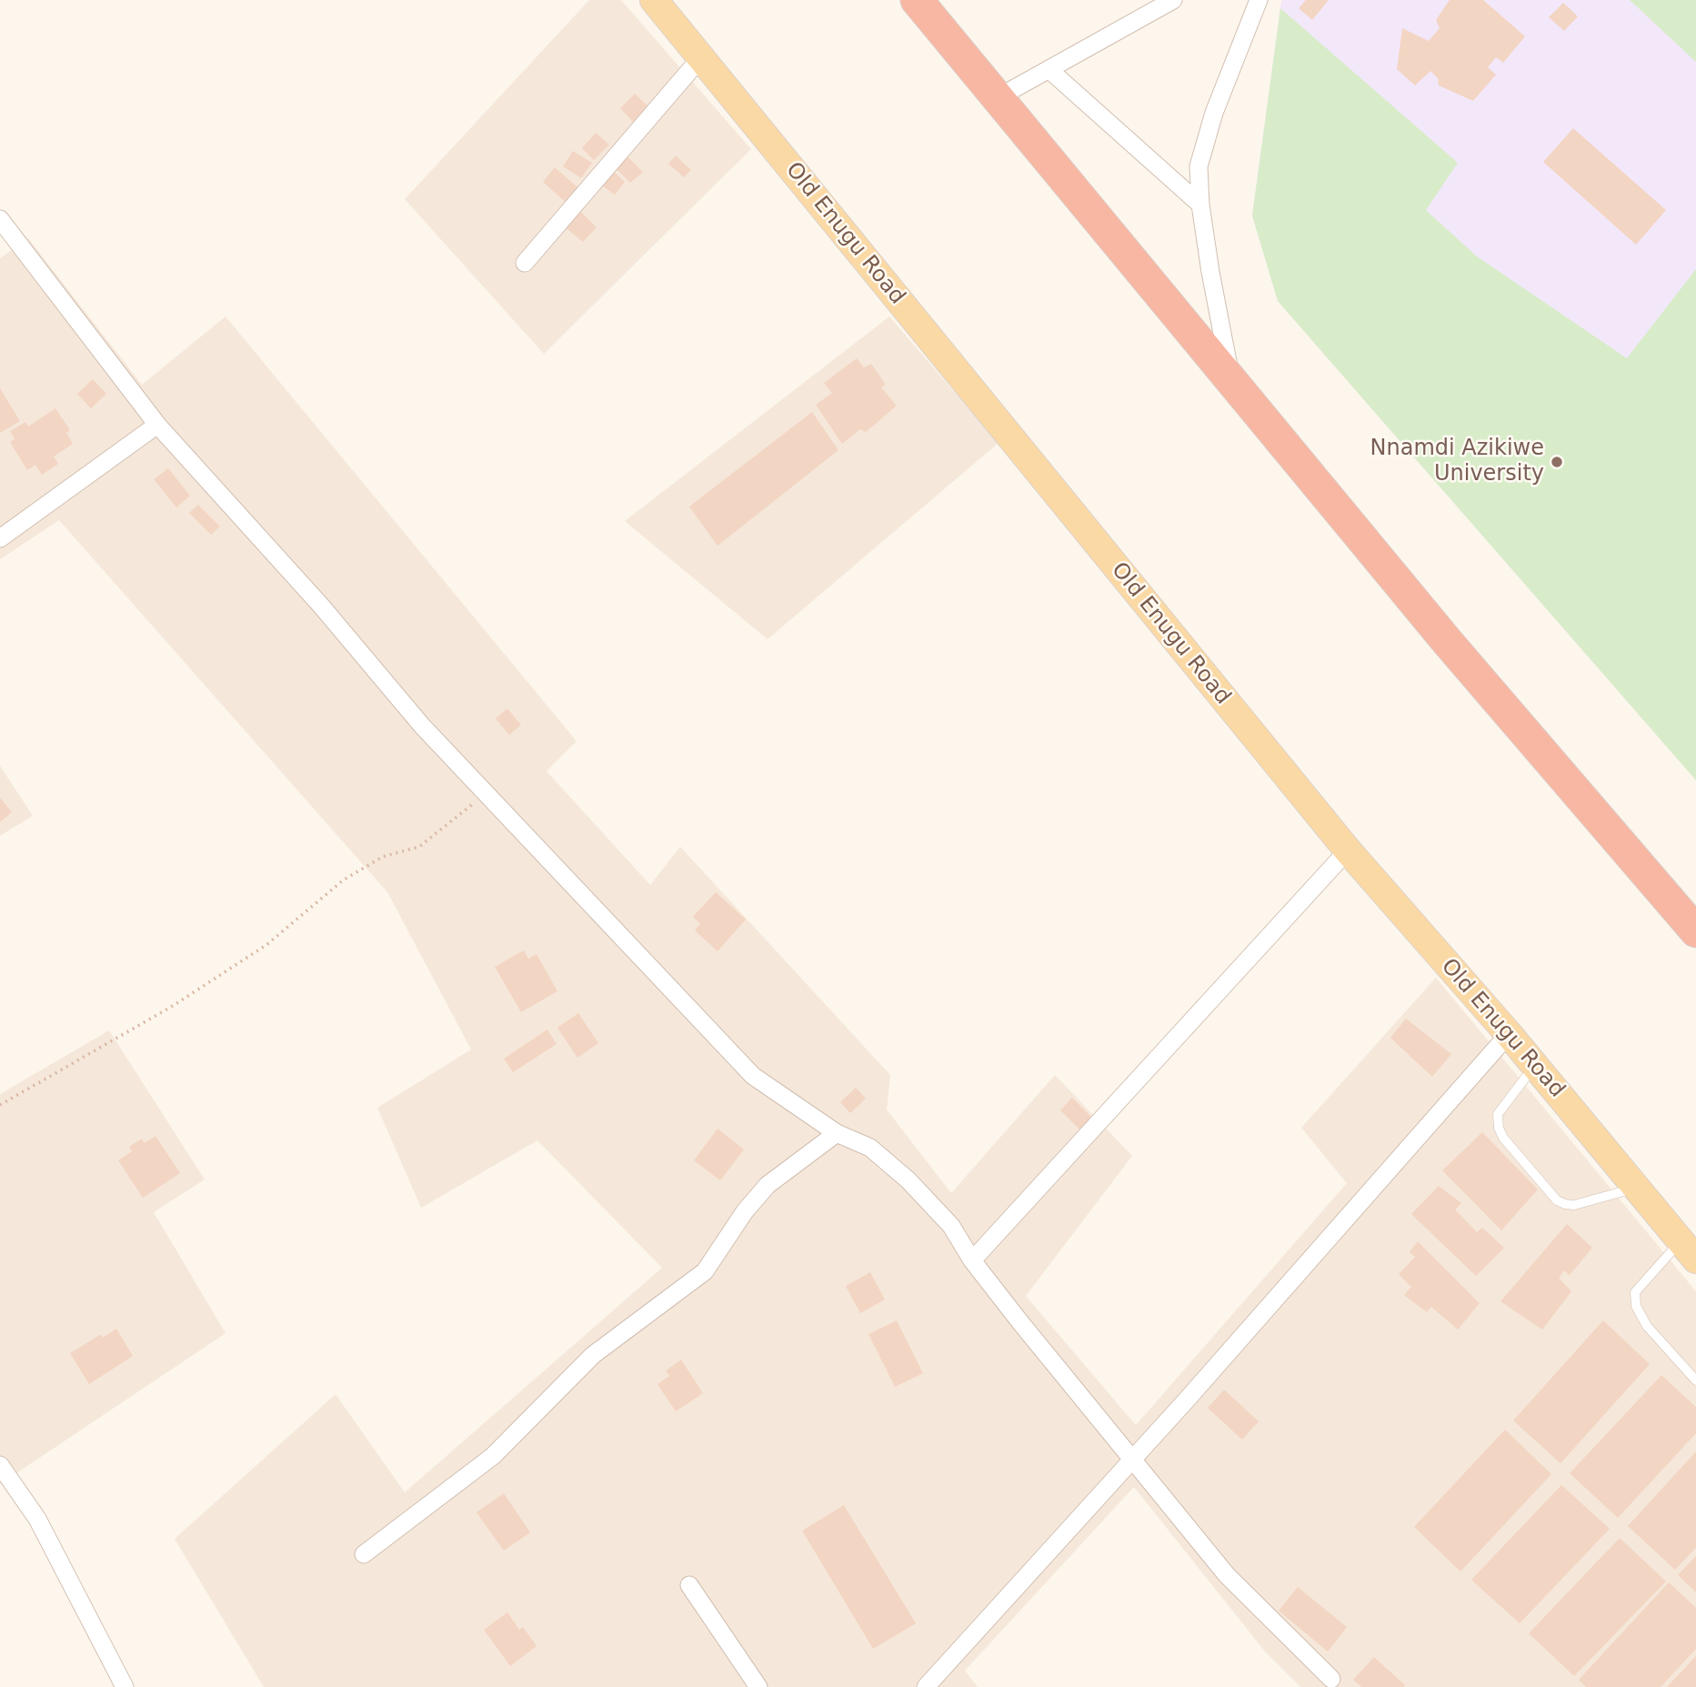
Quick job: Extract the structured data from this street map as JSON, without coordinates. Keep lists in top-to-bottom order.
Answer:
{
  "streets": {
    "main road": ["Old Enugu Road"]
  },
  "places": ["Nnamdi Azikiwe University"]
}
